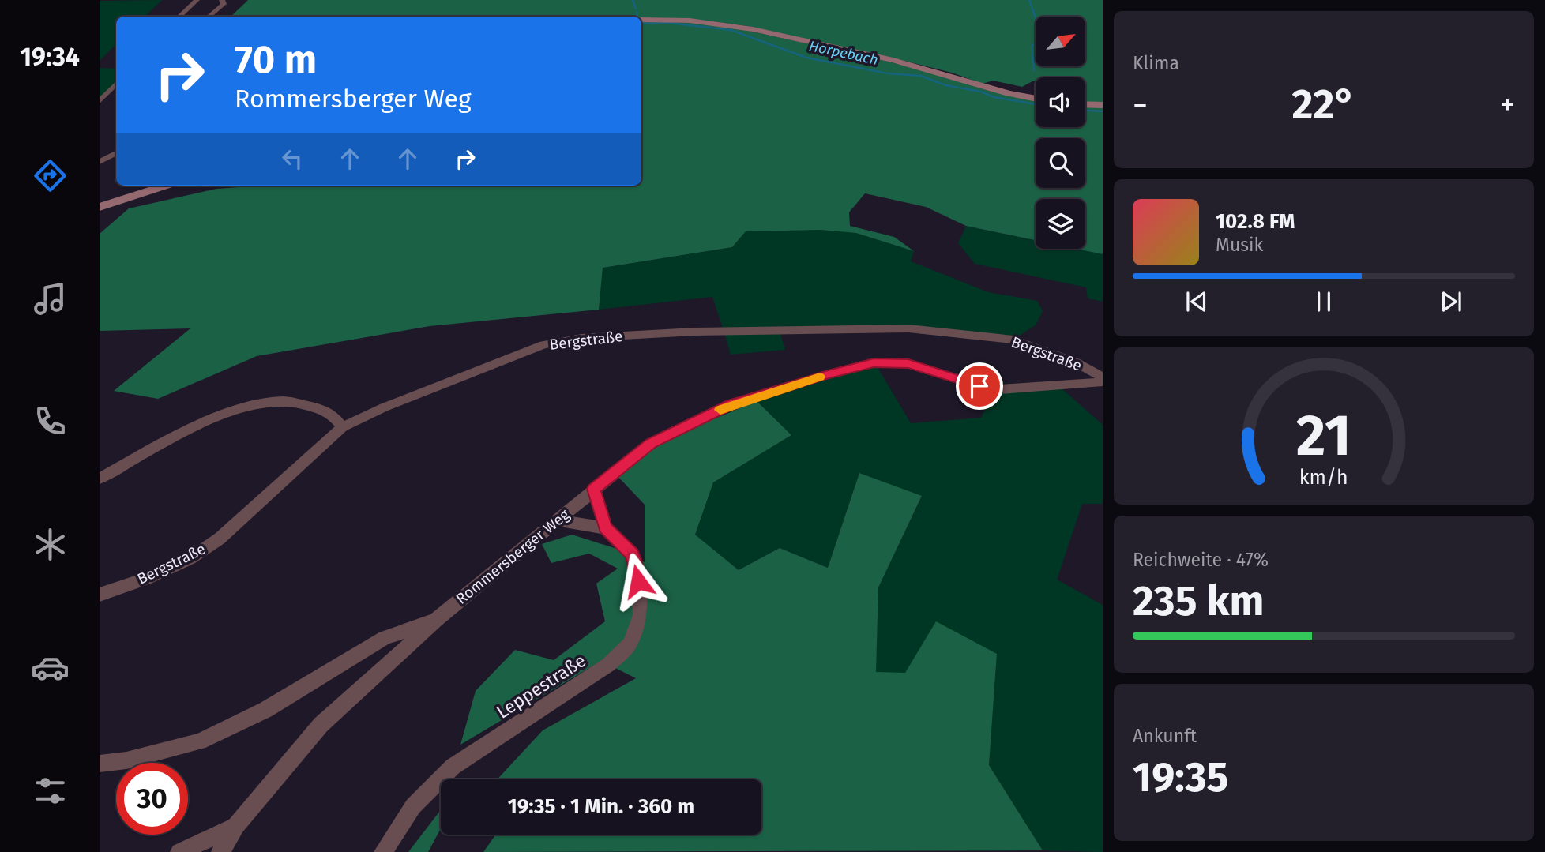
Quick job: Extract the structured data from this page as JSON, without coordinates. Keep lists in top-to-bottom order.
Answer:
{
  "streets": {
    "street": ["Bergstraße", "Rommersberger Weg", "Leppestraße"]
  },
  "water": ["Horpebach"],
  "north": "top right",
  "page": {
    "tabs": "19:34",
    "tile": [
      "Klima",
      ["Reichweite · 47%", "235 km"],
      ["Ankunft", "19:35"]
    ],
    "turn": ["70 m", "Rommersberger Weg"],
    "heat": ["−", "22°", "+"],
    "song": ["102.8 FM", "Musik"],
    "limit": "30",
    "trip": "19:35 · 1 Min. · 360 m",
    "gauge": ["21", "km/h"]
  }
}
